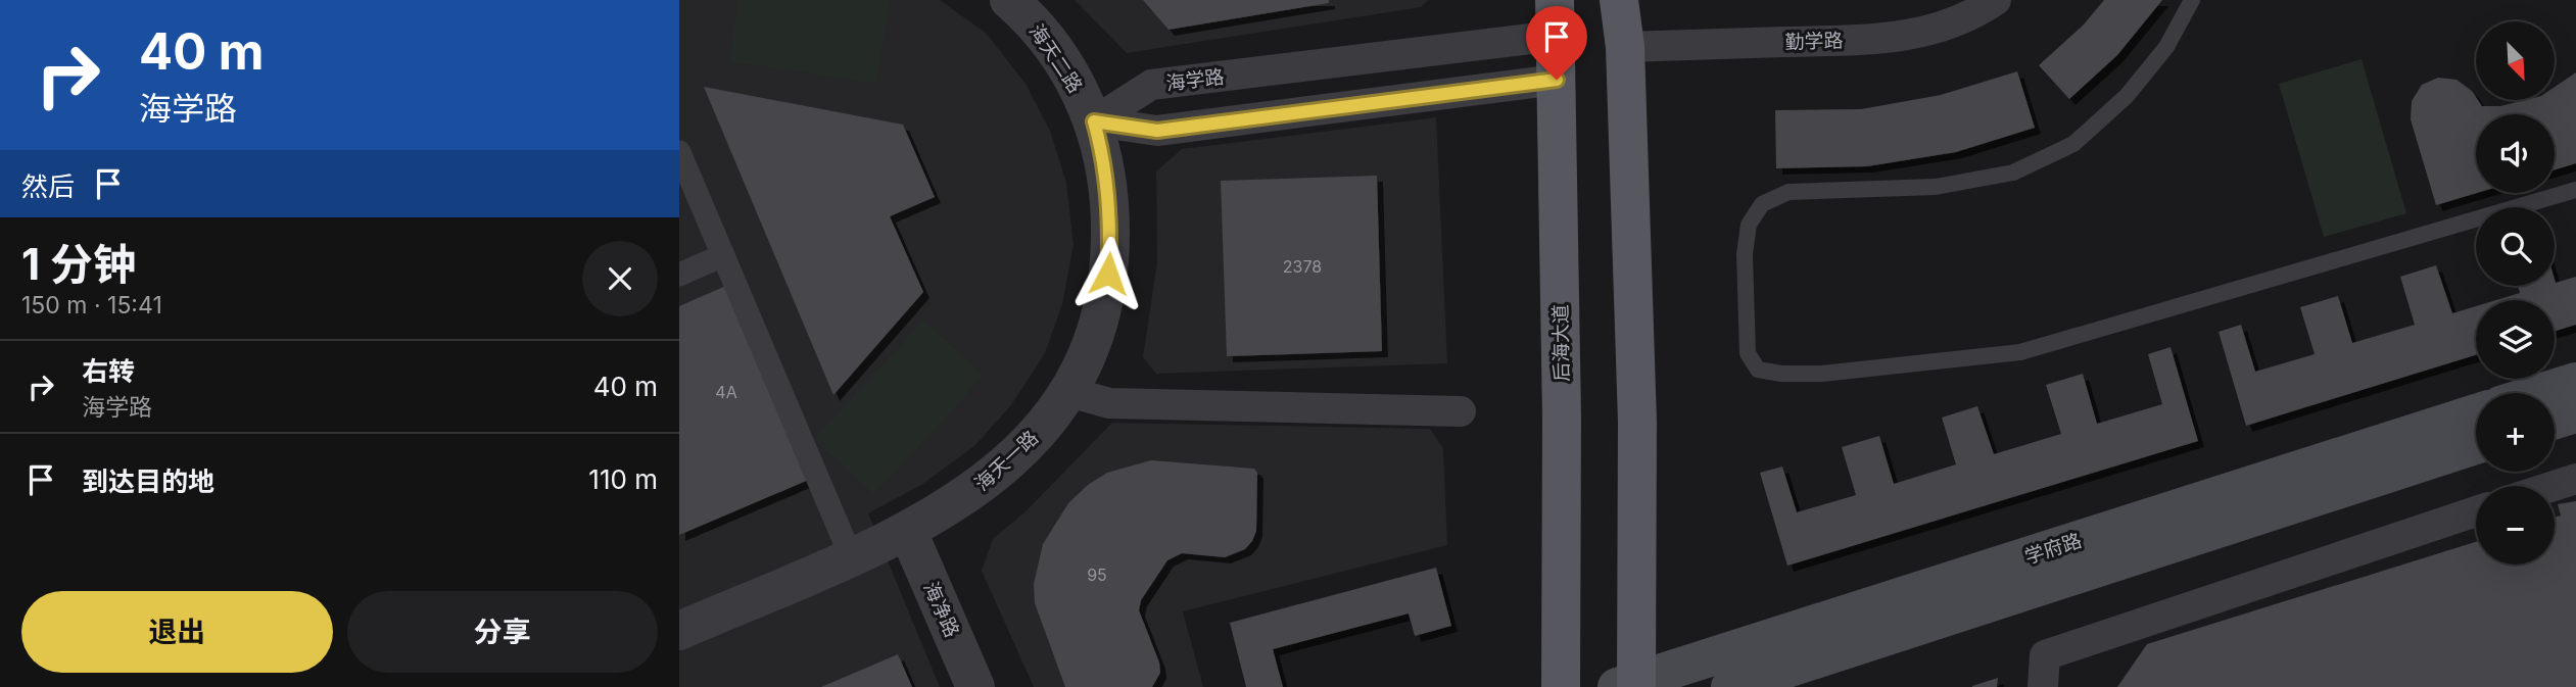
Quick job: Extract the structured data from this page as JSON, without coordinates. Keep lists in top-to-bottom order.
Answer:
{
  "streets": {
    "main road": ["后海大道", "学府路"],
    "street": [
      "勤学路",
      "海天二路",
      "海学路",
      "海天一路",
      "海净路"
    ]
  },
  "crossings": [
    ["海天二路", "海学路"],
    ["海天二路", "海天一路"],
    ["海学路", "后海大道"],
    ["海学路", "海天一路"],
    ["海天一路", "海净路"]
  ],
  "house_numbers": ["2378", "4A", "95"],
  "north": "bottom right",
  "page": {
    "turn": ["40 m", "海学路"],
    "map_buttons": ["+", "−"],
    "then": "然后",
    "heading": ["1 分钟", "150 m · 15:41"],
    "list": [
      {
        "name": "右转",
        "note": "海学路",
        "value": "40 m"
      },
      {
        "name": "到达目的地",
        "value": "110 m"
      }
    ],
    "buttons": ["退出", "分享"]
  }
}
